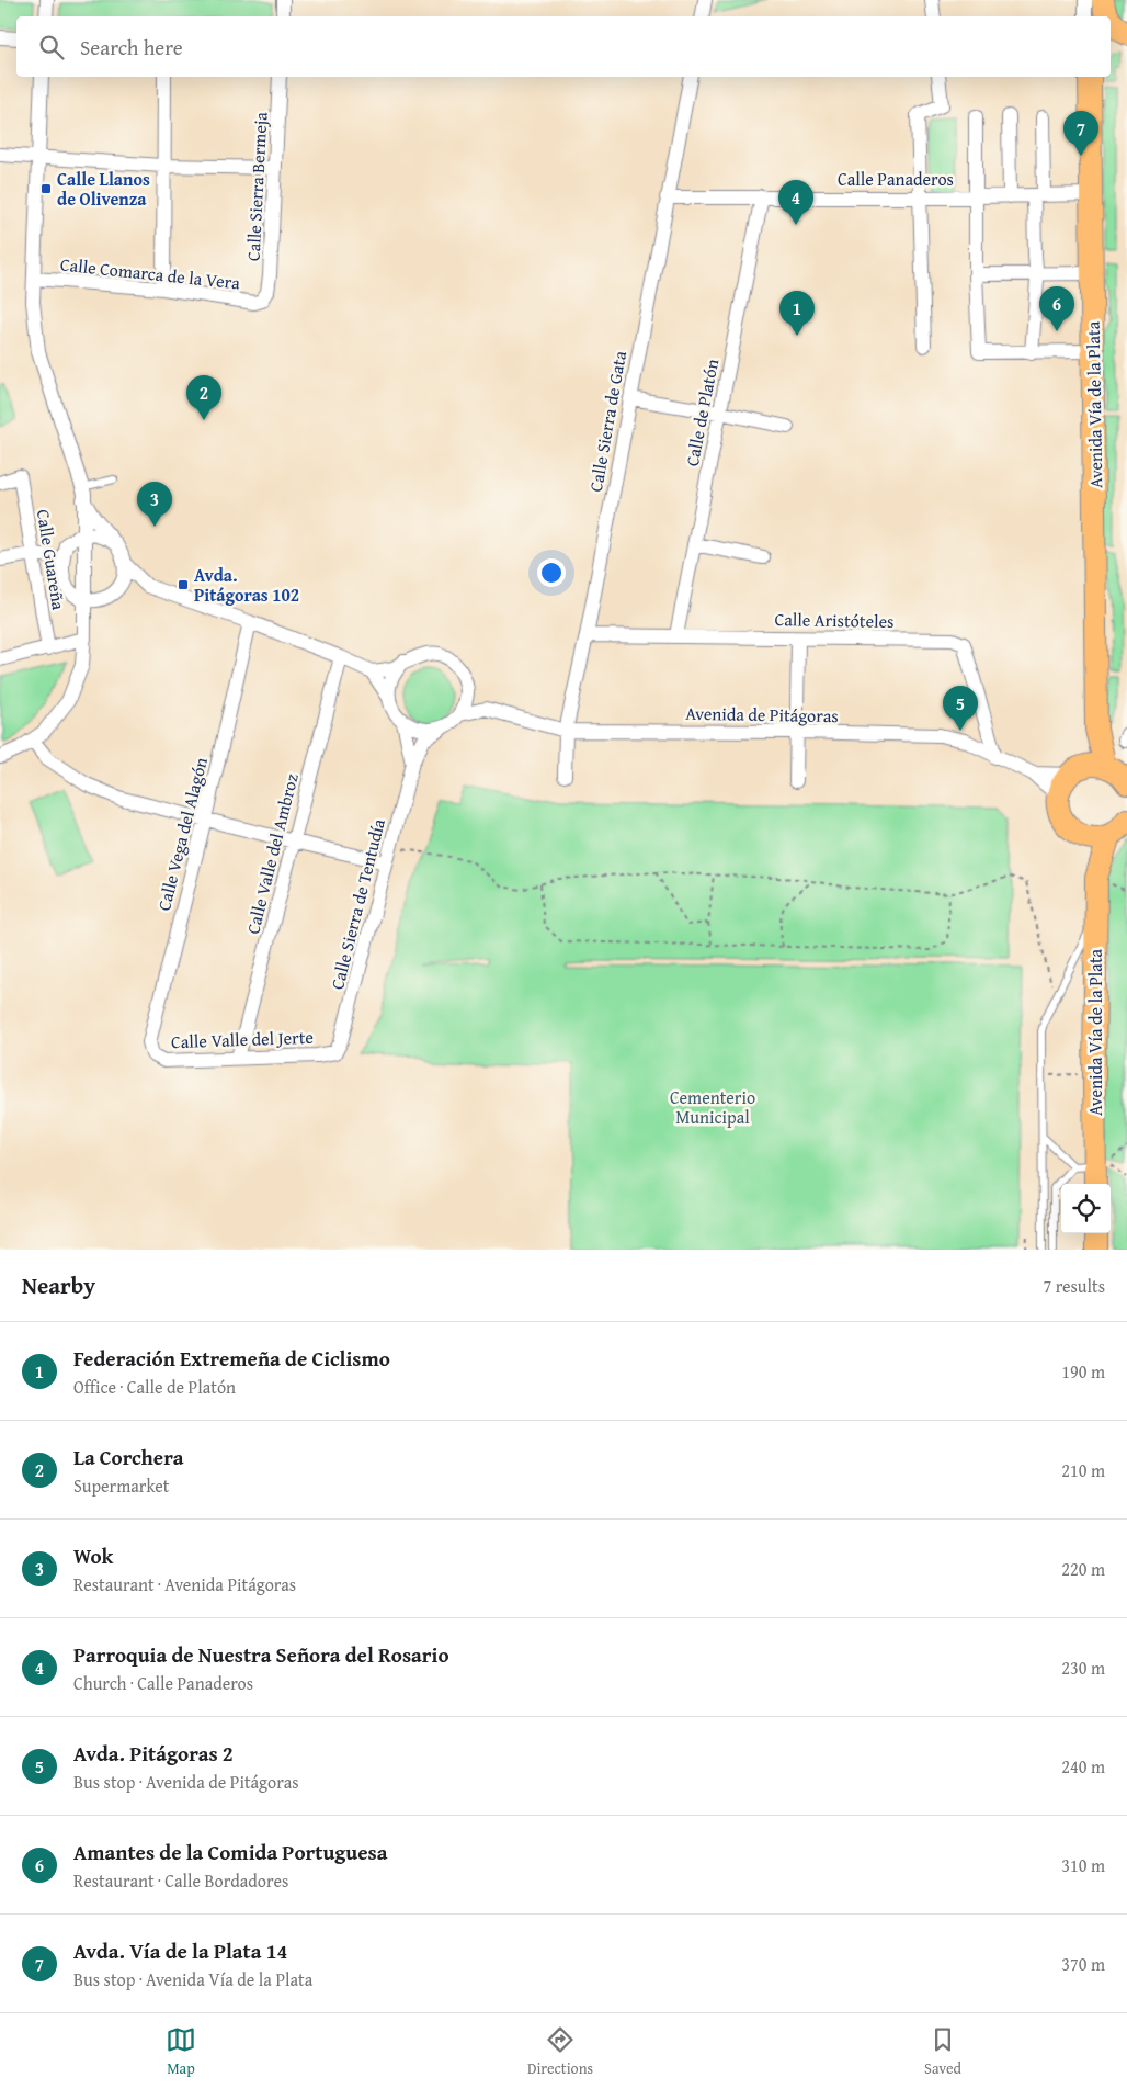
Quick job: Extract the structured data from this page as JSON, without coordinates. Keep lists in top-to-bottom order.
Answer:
{
  "streets": {
    "main road": ["Avenida Vía de la Plata"],
    "street": [
      "Calle Panaderos",
      "Calle Sierra Bermeja",
      "Calle Comarca de la Vera",
      "Calle de Platón",
      "Calle Sierra de Gata",
      "Calle Guareña",
      "Calle Aristóteles",
      "Avenida de Pitágoras",
      "Calle Vega del Alagón",
      "Calle Valle del Ambroz",
      "Calle Sierra de Tentudía",
      "Calle Valle del Jerte"
    ]
  },
  "crossings": [
    ["Calle Panaderos", "Avenida Vía de la Plata"],
    ["Calle Panaderos", "Calle de Platón"],
    ["Calle Panaderos", "Calle Sierra de Gata"],
    ["Calle Sierra Bermeja", "Calle Comarca de la Vera"],
    ["Calle de Platón", "Calle Aristóteles"],
    ["Calle Sierra de Gata", "Calle Aristóteles"],
    ["Calle Sierra de Gata", "Avenida de Pitágoras"],
    ["Calle Aristóteles", "Avenida de Pitágoras"],
    ["Avenida de Pitágoras", "Calle Sierra de Tentudía"],
    ["Calle Vega del Alagón", "Calle Valle del Jerte"],
    ["Calle Valle del Ambroz", "Calle Valle del Jerte"],
    ["Calle Sierra de Tentudía", "Calle Valle del Jerte"]
  ],
  "parks": ["Cementerio Municipal"],
  "places": {
    "transit": ["Calle Llanos de Olivenza", "Avda. Pitágoras 102"]
  },
  "page": {
    "search": "Search here",
    "pins": [
      "7",
      "4",
      "6",
      "1",
      "2",
      "3",
      "5"
    ],
    "heading": ["Nearby", "7 results"],
    "list": [
      {
        "mark": "1",
        "name": "Federación Extremeña de Ciclismo",
        "note": "Office · Calle de Platón",
        "value": "190 m"
      },
      {
        "mark": "2",
        "name": "La Corchera",
        "note": "Supermarket",
        "value": "210 m"
      },
      {
        "mark": "3",
        "name": "Wok",
        "note": "Restaurant · Avenida Pitágoras",
        "value": "220 m"
      },
      {
        "mark": "4",
        "name": "Parroquia de Nuestra Señora del Rosario",
        "note": "Church · Calle Panaderos",
        "value": "230 m"
      },
      {
        "mark": "5",
        "name": "Avda. Pitágoras 2",
        "note": "Bus stop · Avenida de Pitágoras",
        "value": "240 m"
      },
      {
        "mark": "6",
        "name": "Amantes de la Comida Portuguesa",
        "note": "Restaurant · Calle Bordadores",
        "value": "310 m"
      },
      {
        "mark": "7",
        "name": "Avda. Vía de la Plata 14",
        "note": "Bus stop · Avenida Vía de la Plata",
        "value": "370 m"
      }
    ],
    "nav": ["Map", "Directions", "Saved"]
  }
}
